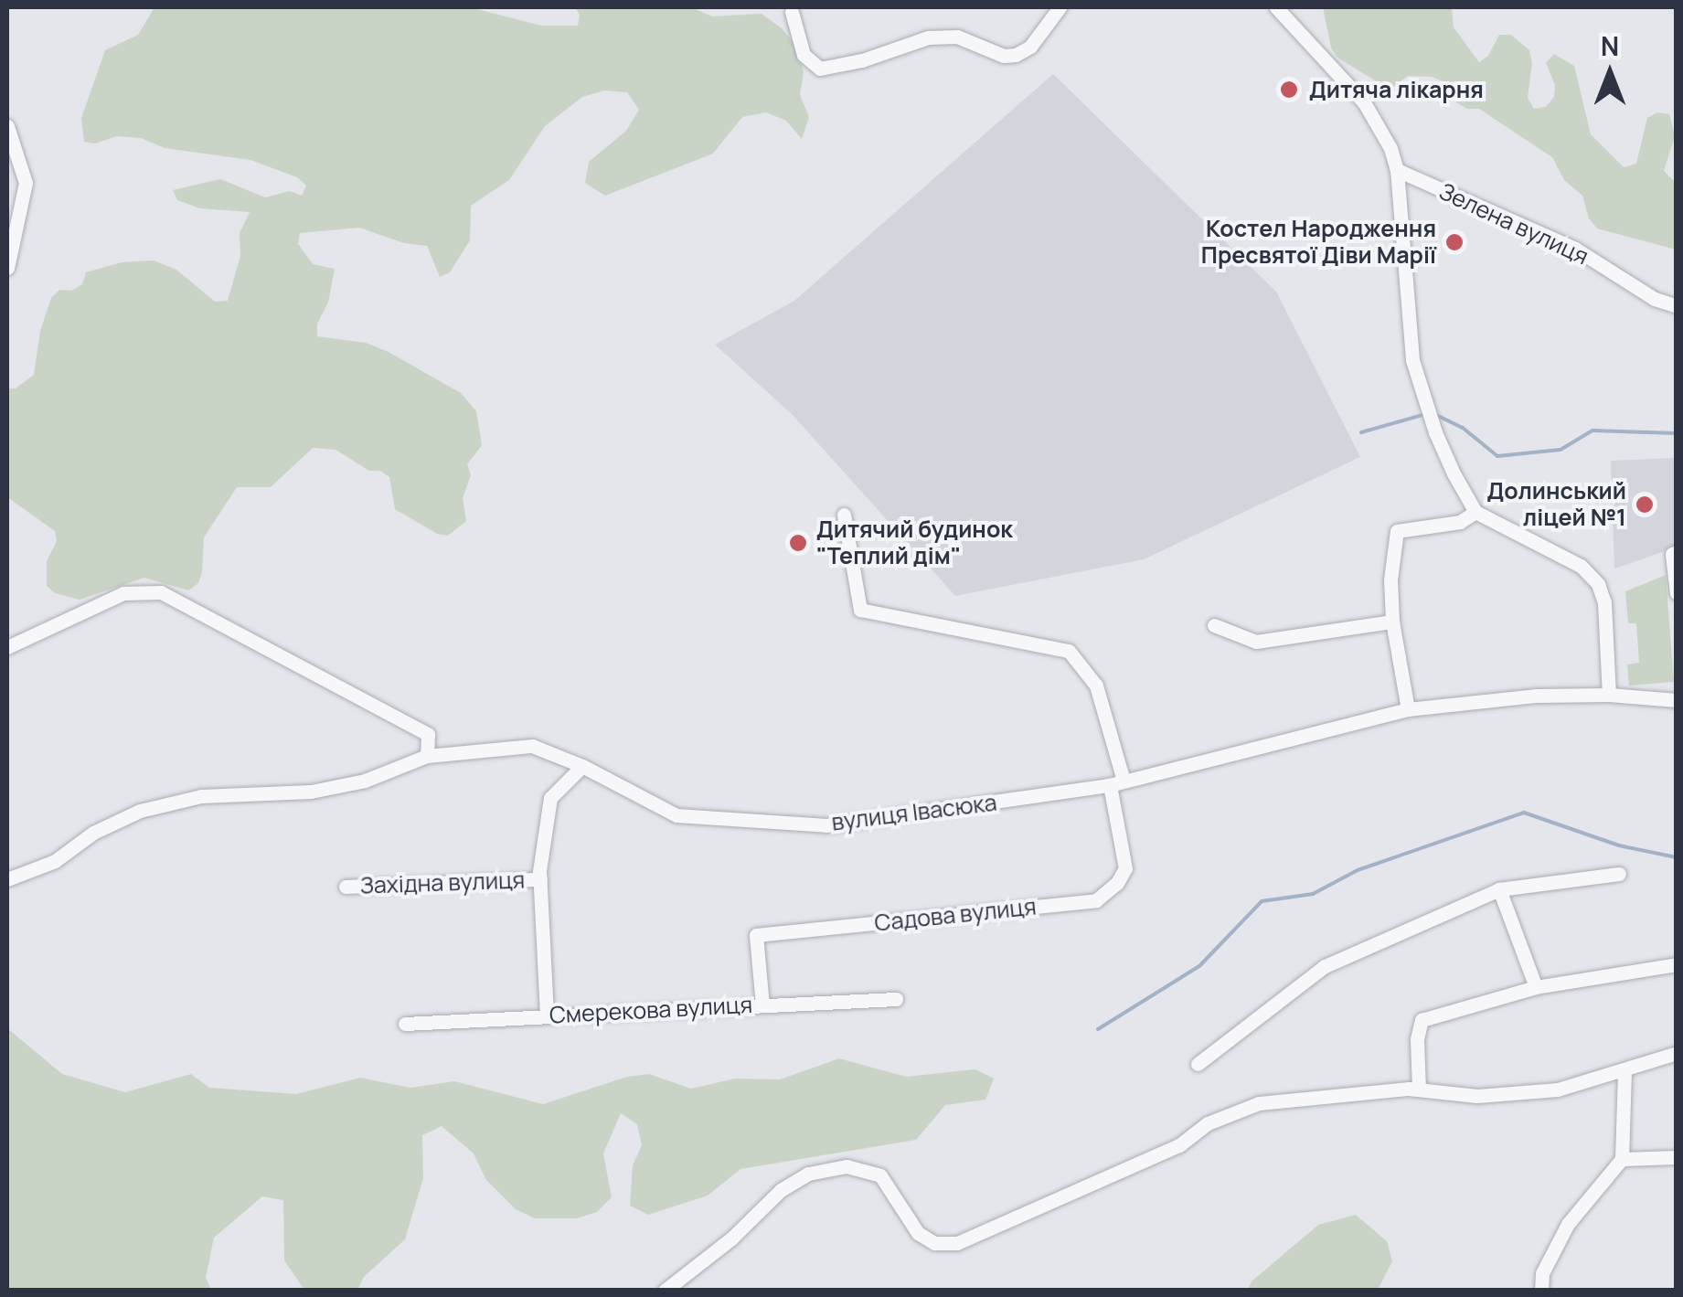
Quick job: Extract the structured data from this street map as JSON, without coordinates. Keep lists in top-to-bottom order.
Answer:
{
  "streets": {
    "street": [
      "Зелена вулиця",
      "вулиця Івасюка",
      "Західна вулиця",
      "Садова вулиця",
      "Смерекова вулиця"
    ]
  },
  "crossings": [
    ["вулиця Івасюка", "Садова вулиця"],
    ["Садова вулиця", "Смерекова вулиця"]
  ],
  "places": [
    "Дитяча лікарня",
    "Костел Народження Пресвятої Діви Марії",
    "Долинський ліцей №1",
    "Дитячий будинок \"Теплий дім\""
  ],
  "north": "top"
}
